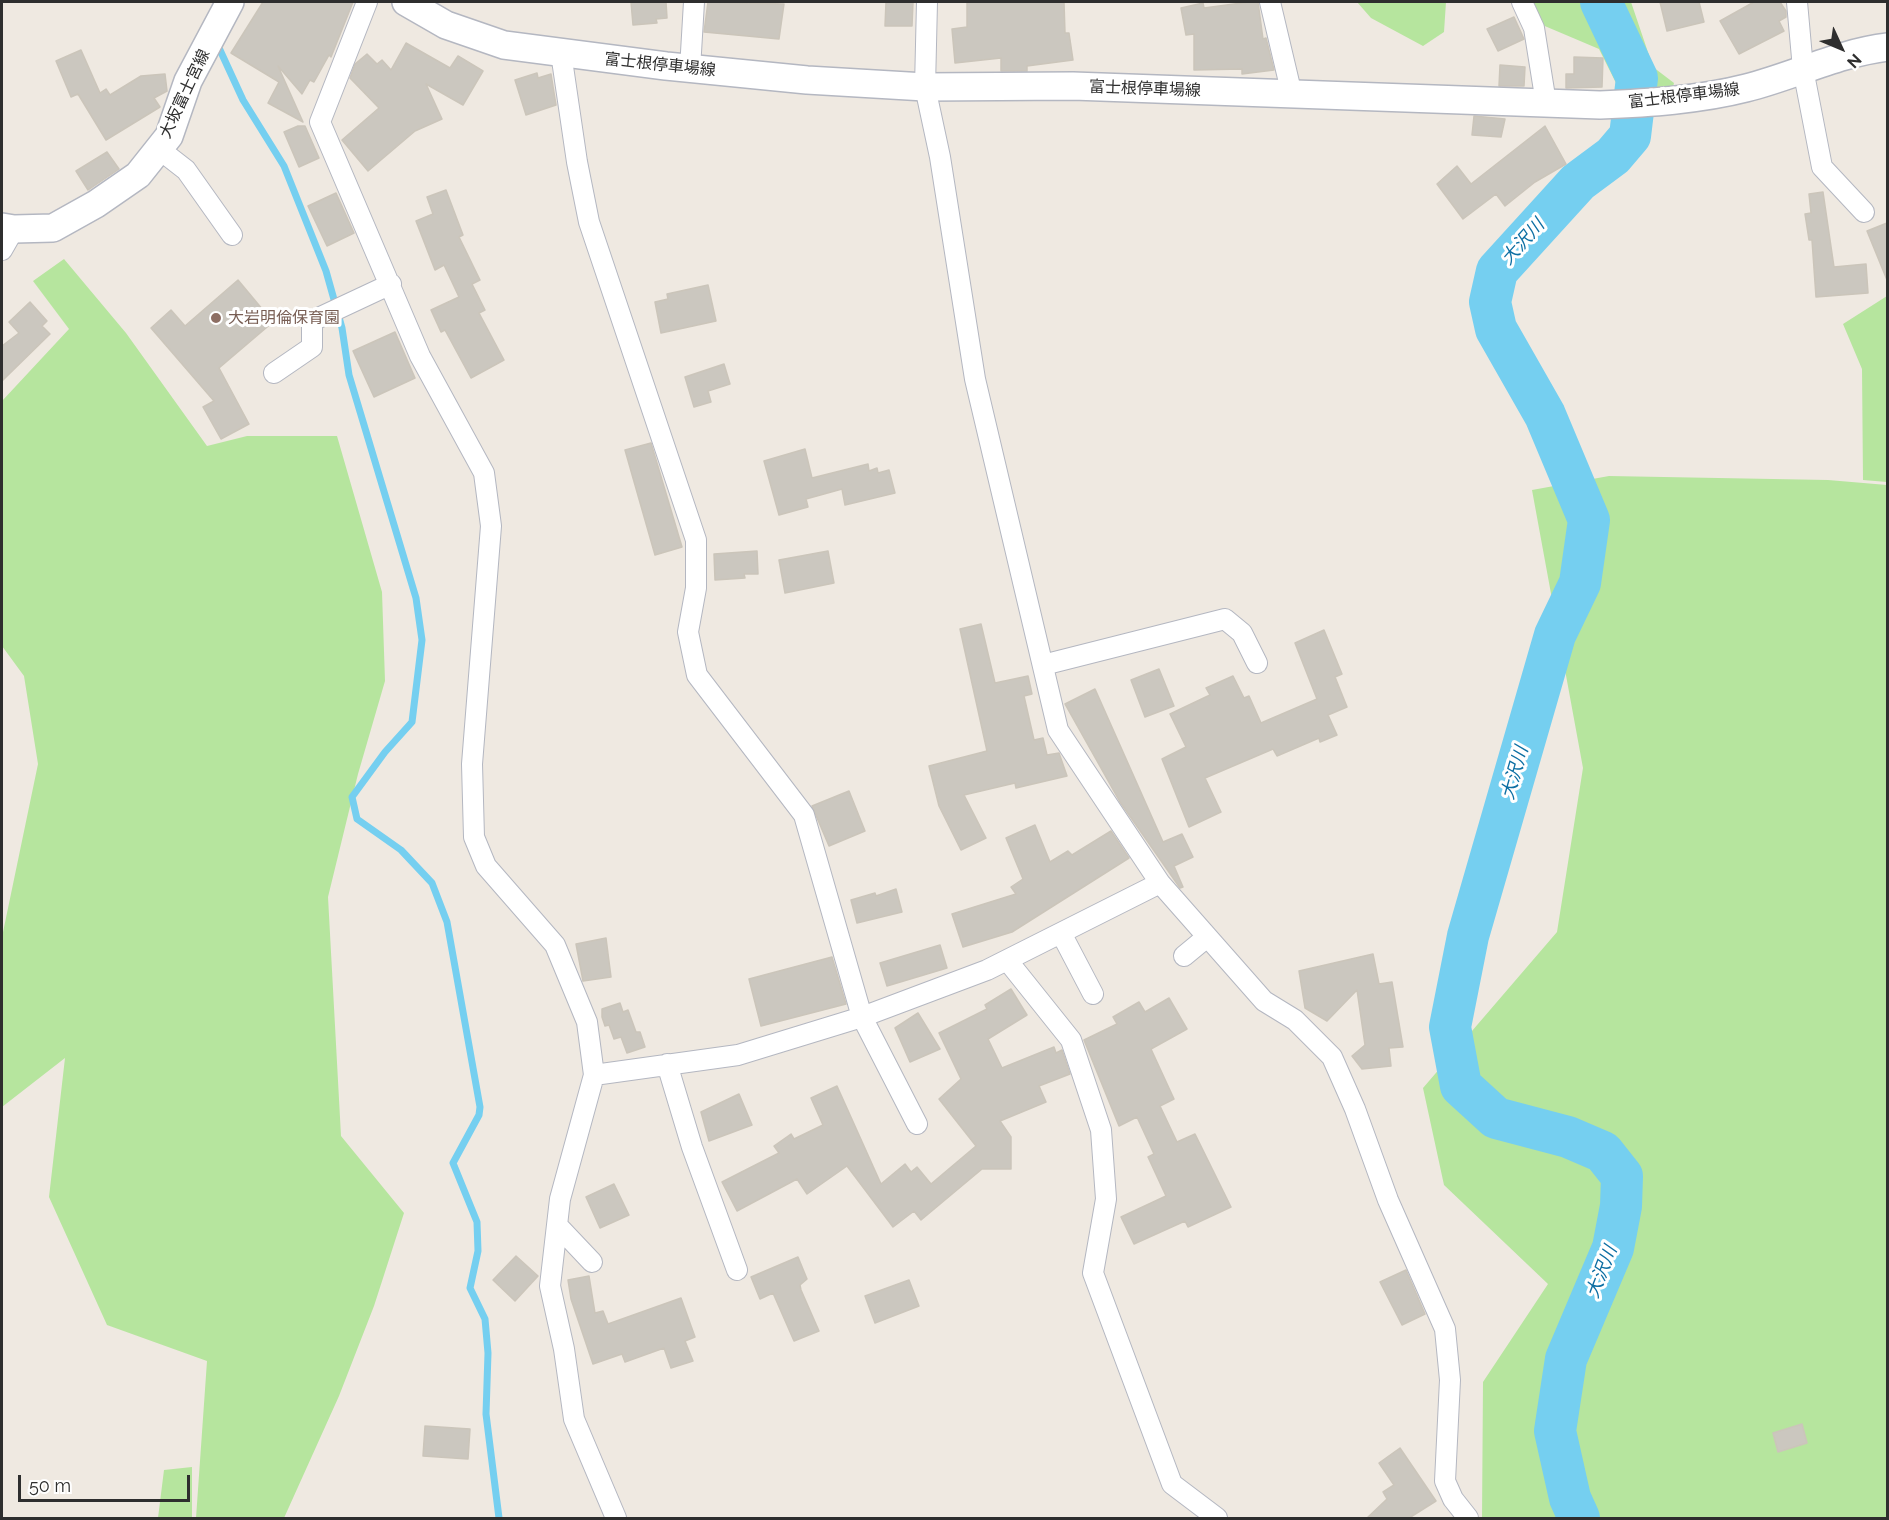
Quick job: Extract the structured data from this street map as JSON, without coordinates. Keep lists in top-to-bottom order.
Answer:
{
  "streets": {
    "main road": ["富士根停車場線", "大坂富士宮線"]
  },
  "water": ["大沢川"],
  "places": ["大岩明倫保育園"],
  "scale_bar": "50 m",
  "north": "bottom right"
}
